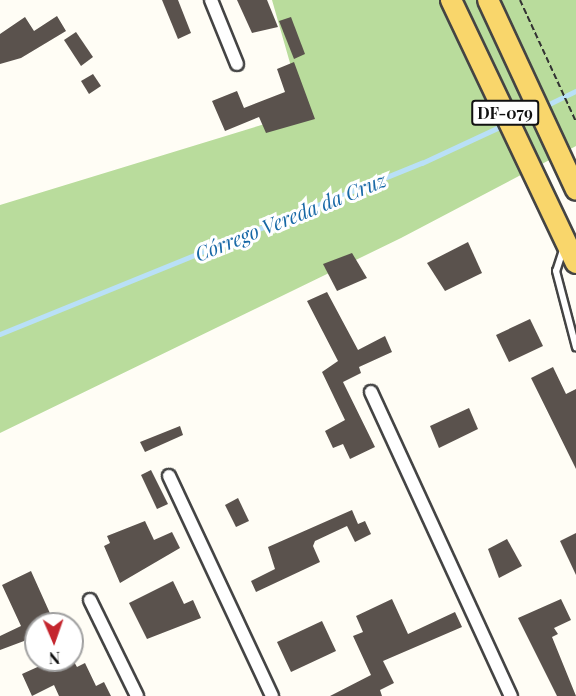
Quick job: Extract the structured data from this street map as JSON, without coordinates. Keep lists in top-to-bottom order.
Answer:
{
  "streets": {
    "main road": ["DF-079"]
  },
  "water": ["Córrego Vereda da Cruz"],
  "north": "bottom"
}
